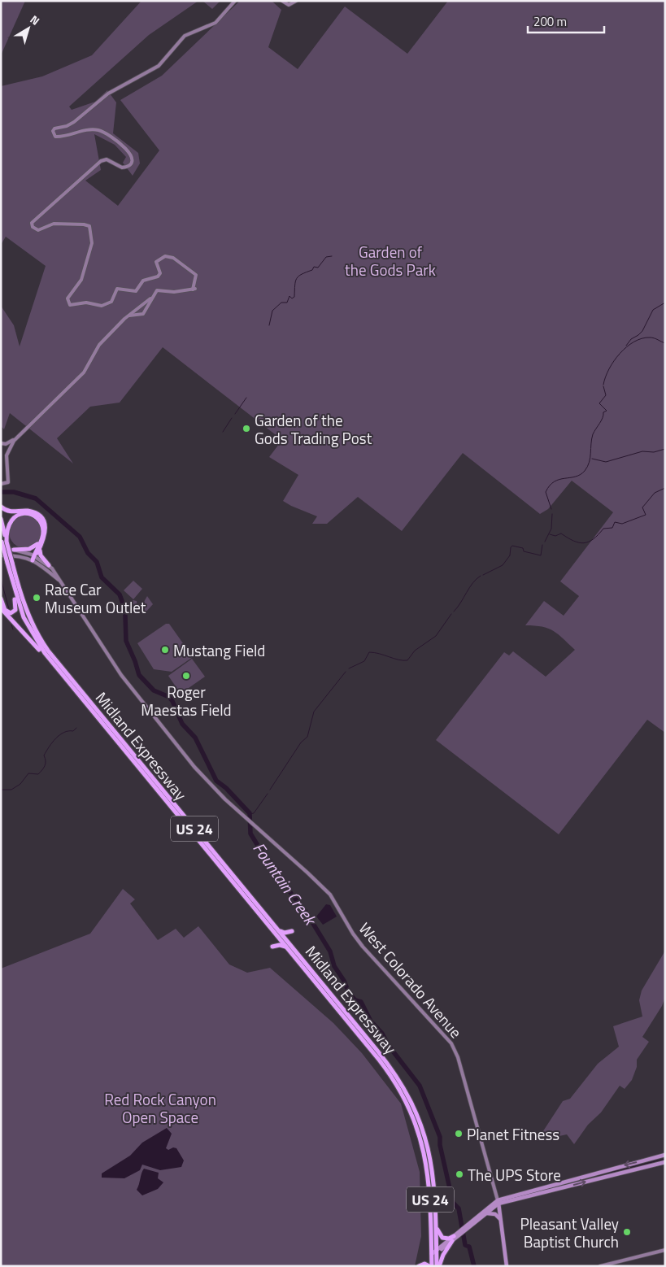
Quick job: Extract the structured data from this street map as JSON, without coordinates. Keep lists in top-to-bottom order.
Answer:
{
  "streets": {
    "highway": ["Midland Expressway", "US 24"],
    "main road": ["West Colorado Avenue"]
  },
  "crossings": [
    ["Midland Expressway", "US 24"]
  ],
  "water": ["Fountain Creek"],
  "parks": ["Garden of the Gods Park", "Red Rock Canyon Open Space"],
  "places": [
    "Garden of the Gods Trading Post",
    "Race Car Museum Outlet",
    "Mustang Field",
    "Roger Maestas Field",
    "Planet Fitness",
    "The UPS Store",
    "Pleasant Valley Baptist Church"
  ],
  "scale_bar": "200 m",
  "north": "top right"
}
